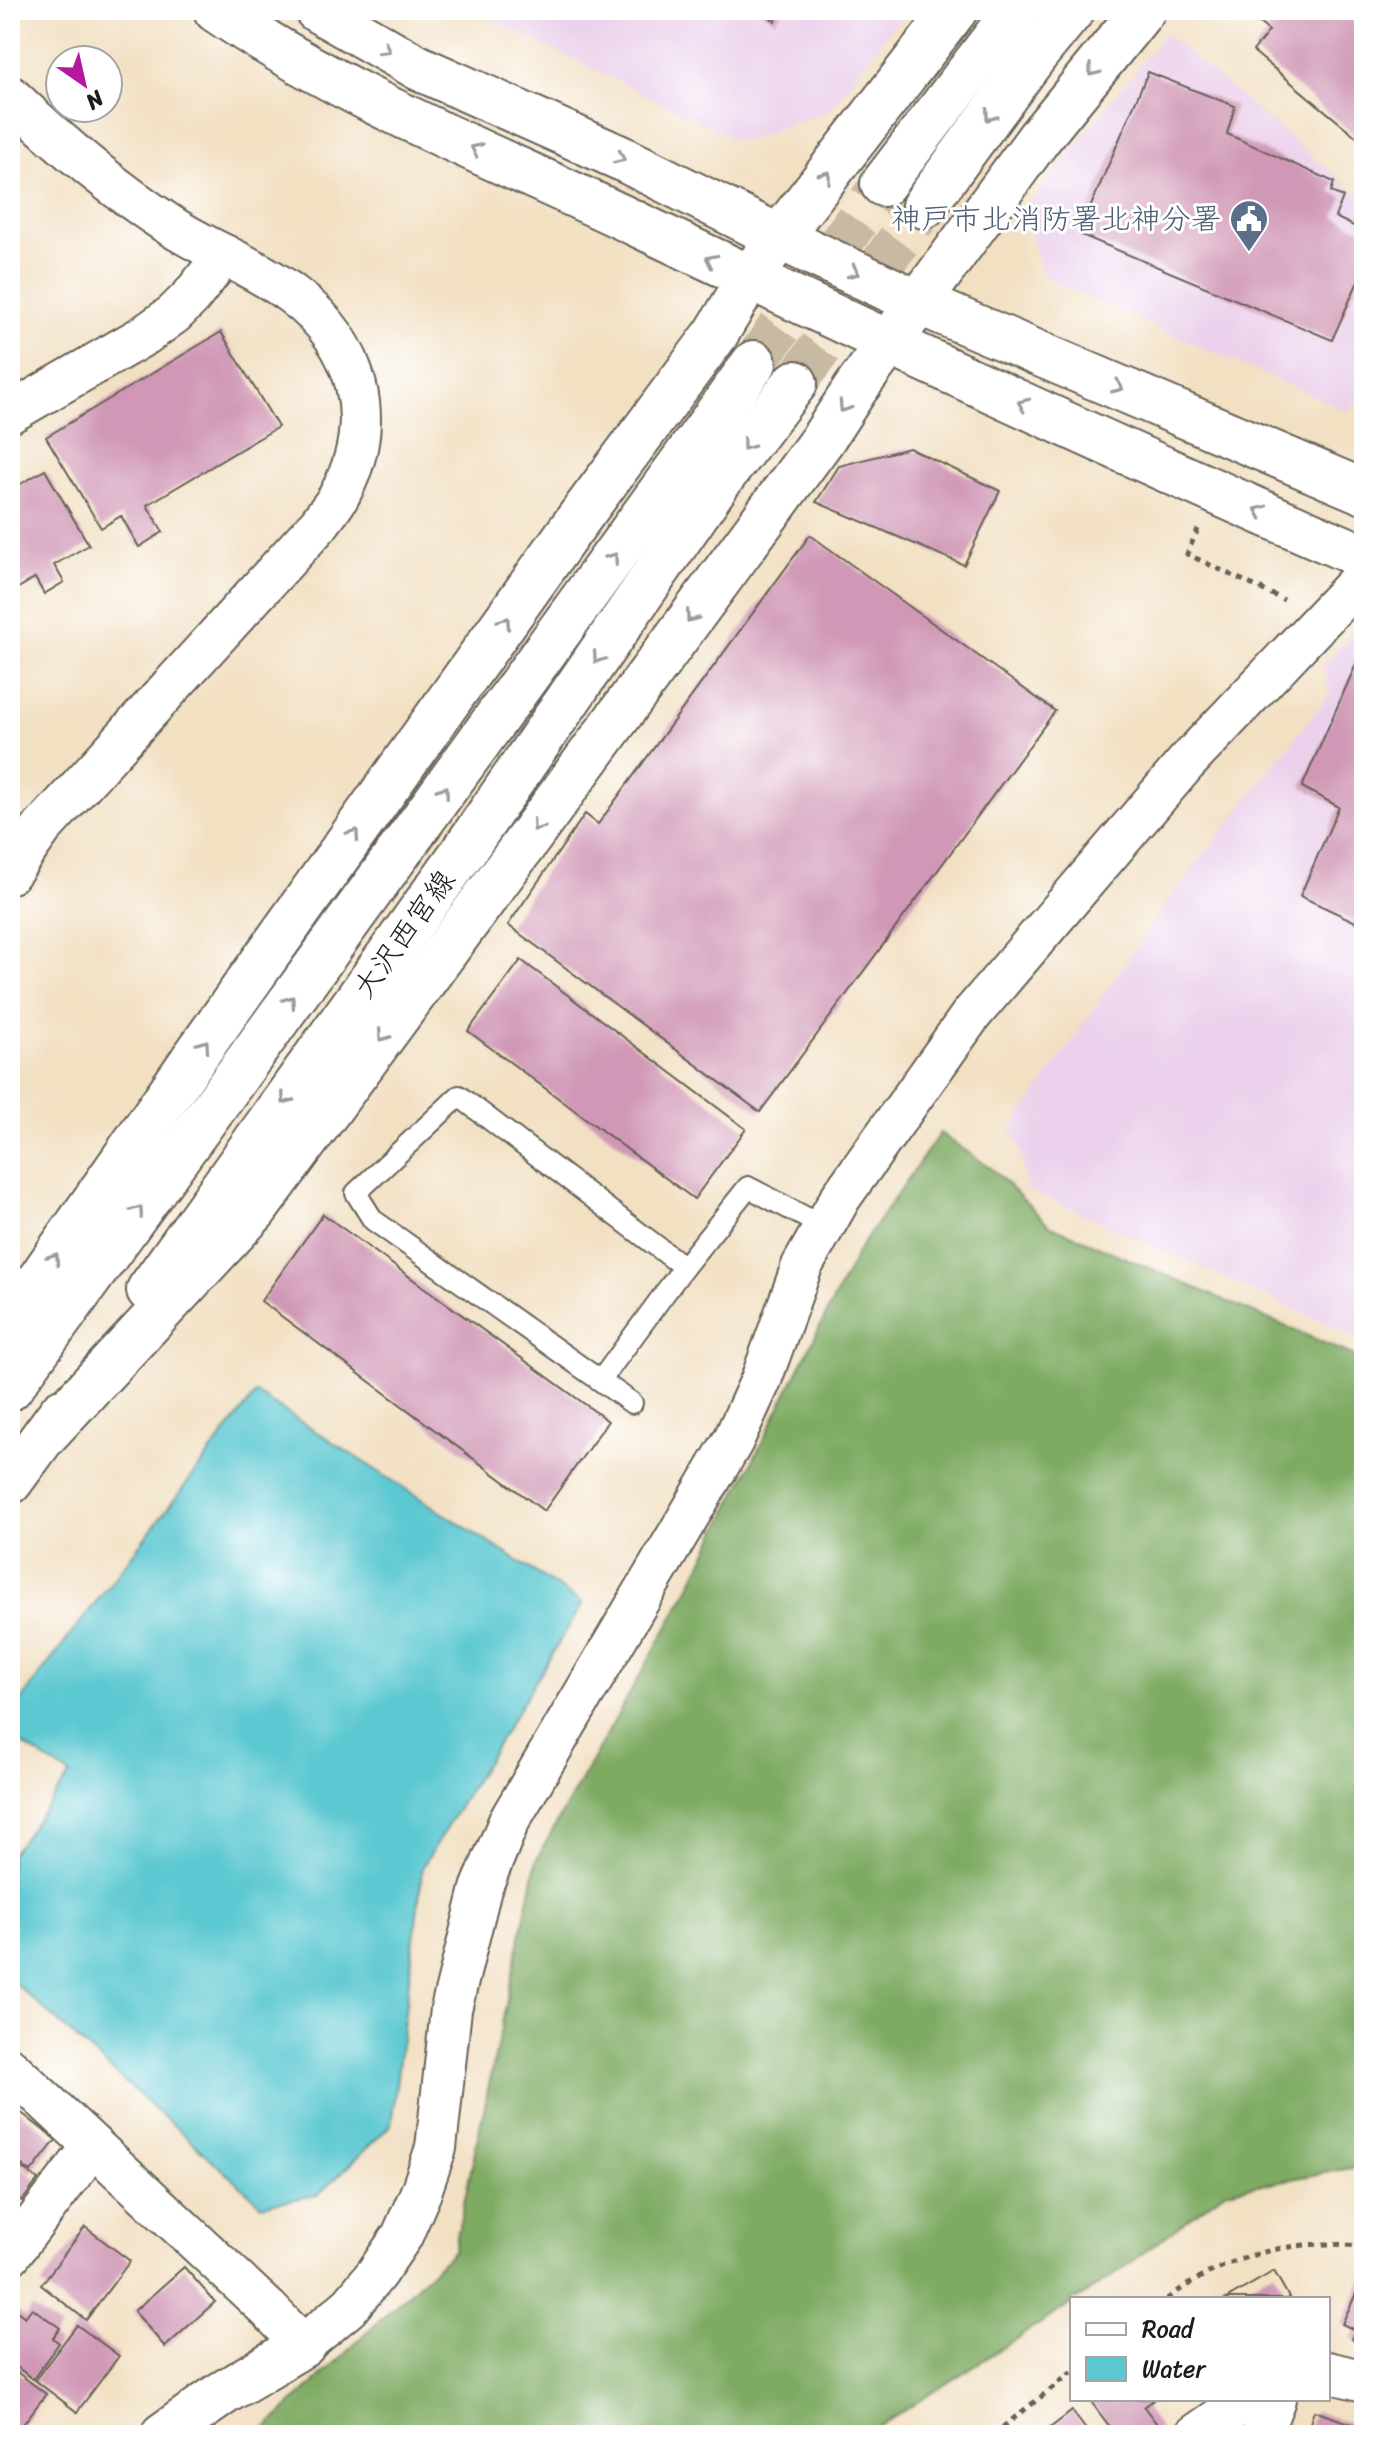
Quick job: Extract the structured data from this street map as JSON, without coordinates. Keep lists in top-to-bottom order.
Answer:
{
  "streets": {
    "main road": ["大沢西宮線"]
  },
  "places": {
    "public building": ["神戸市北消防署北神分署"]
  },
  "legend": ["Road", "Water"],
  "north": "bottom right"
}
